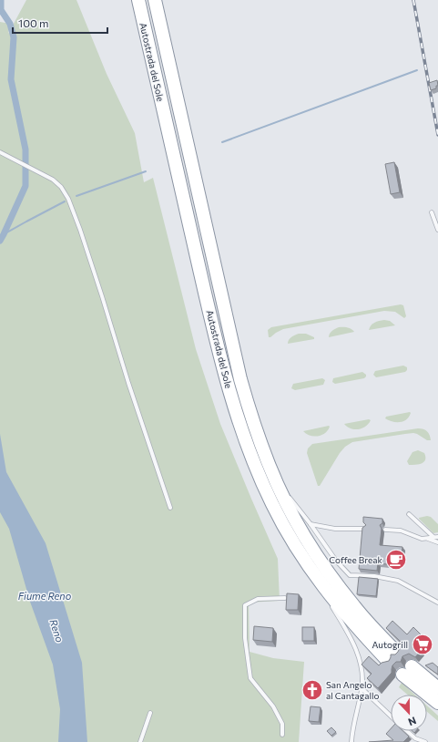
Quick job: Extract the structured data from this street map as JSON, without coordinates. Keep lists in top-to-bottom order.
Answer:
{
  "streets": {
    "highway": ["Autostrada del Sole"]
  },
  "water": ["Fiume Reno", "Reno"],
  "places": {
    "cafe": ["Coffee Break"],
    "supermarket": ["Autogrill"],
    "church": ["San Angelo al Cantagallo"]
  },
  "scale_bar": "100 m",
  "north": "bottom"
}
